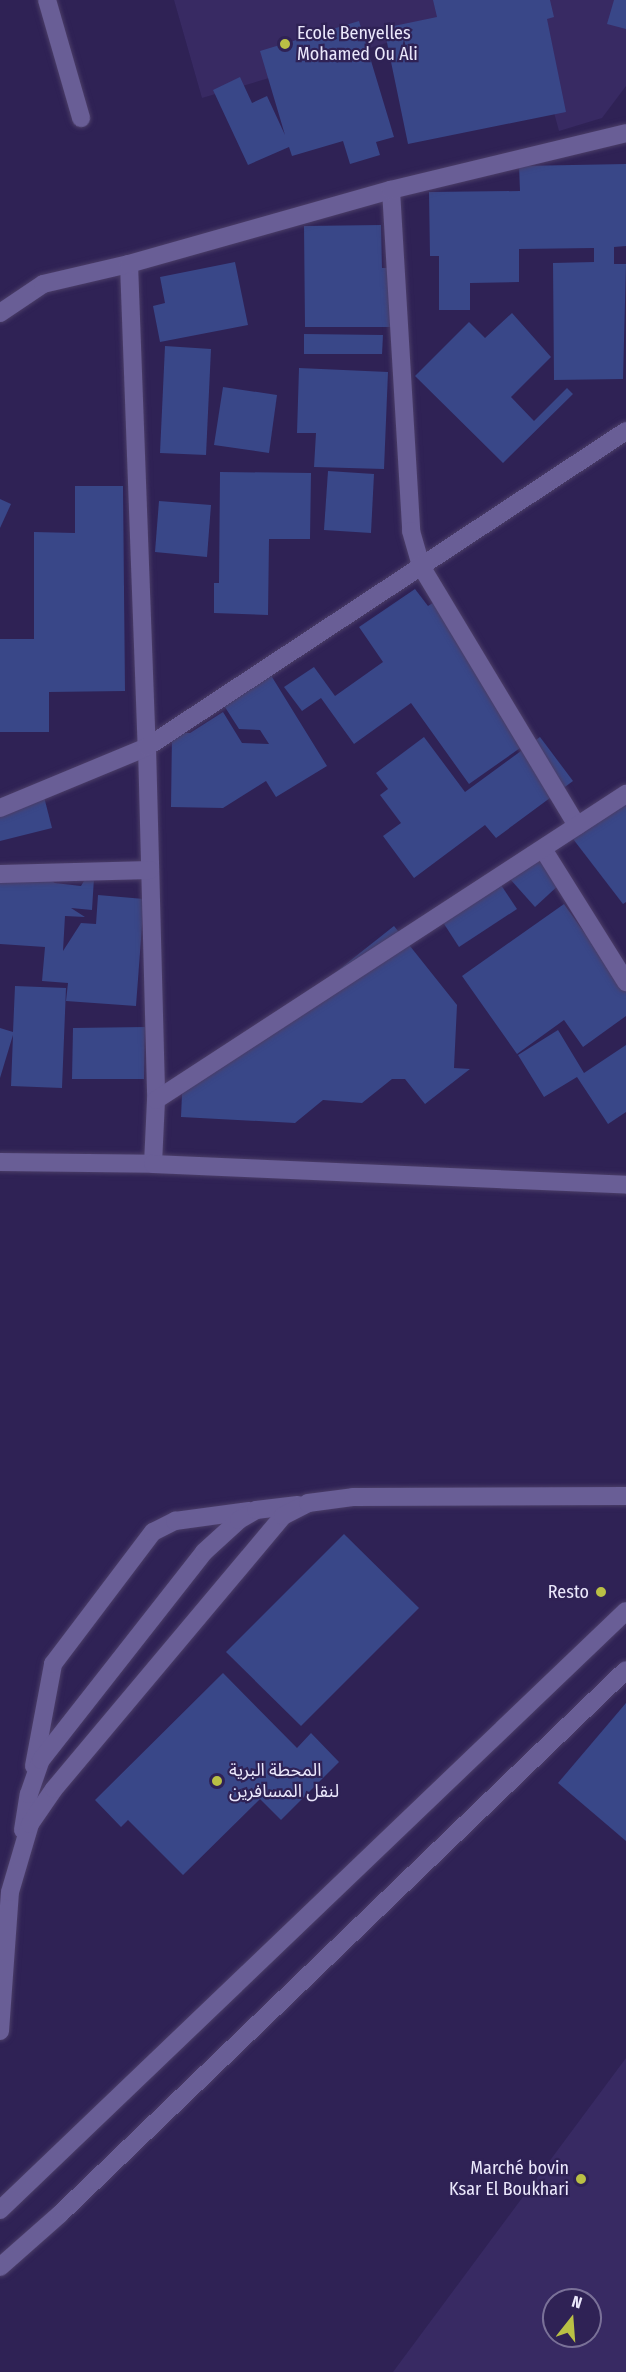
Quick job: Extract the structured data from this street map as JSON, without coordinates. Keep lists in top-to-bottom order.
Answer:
{
  "places": [
    "Ecole Benyelles Mohamed Ou Ali",
    "Resto",
    "المحطة البرية لنقل المسافرين",
    "Marché bovin Ksar El Boukhari"
  ],
  "north": "top"
}
